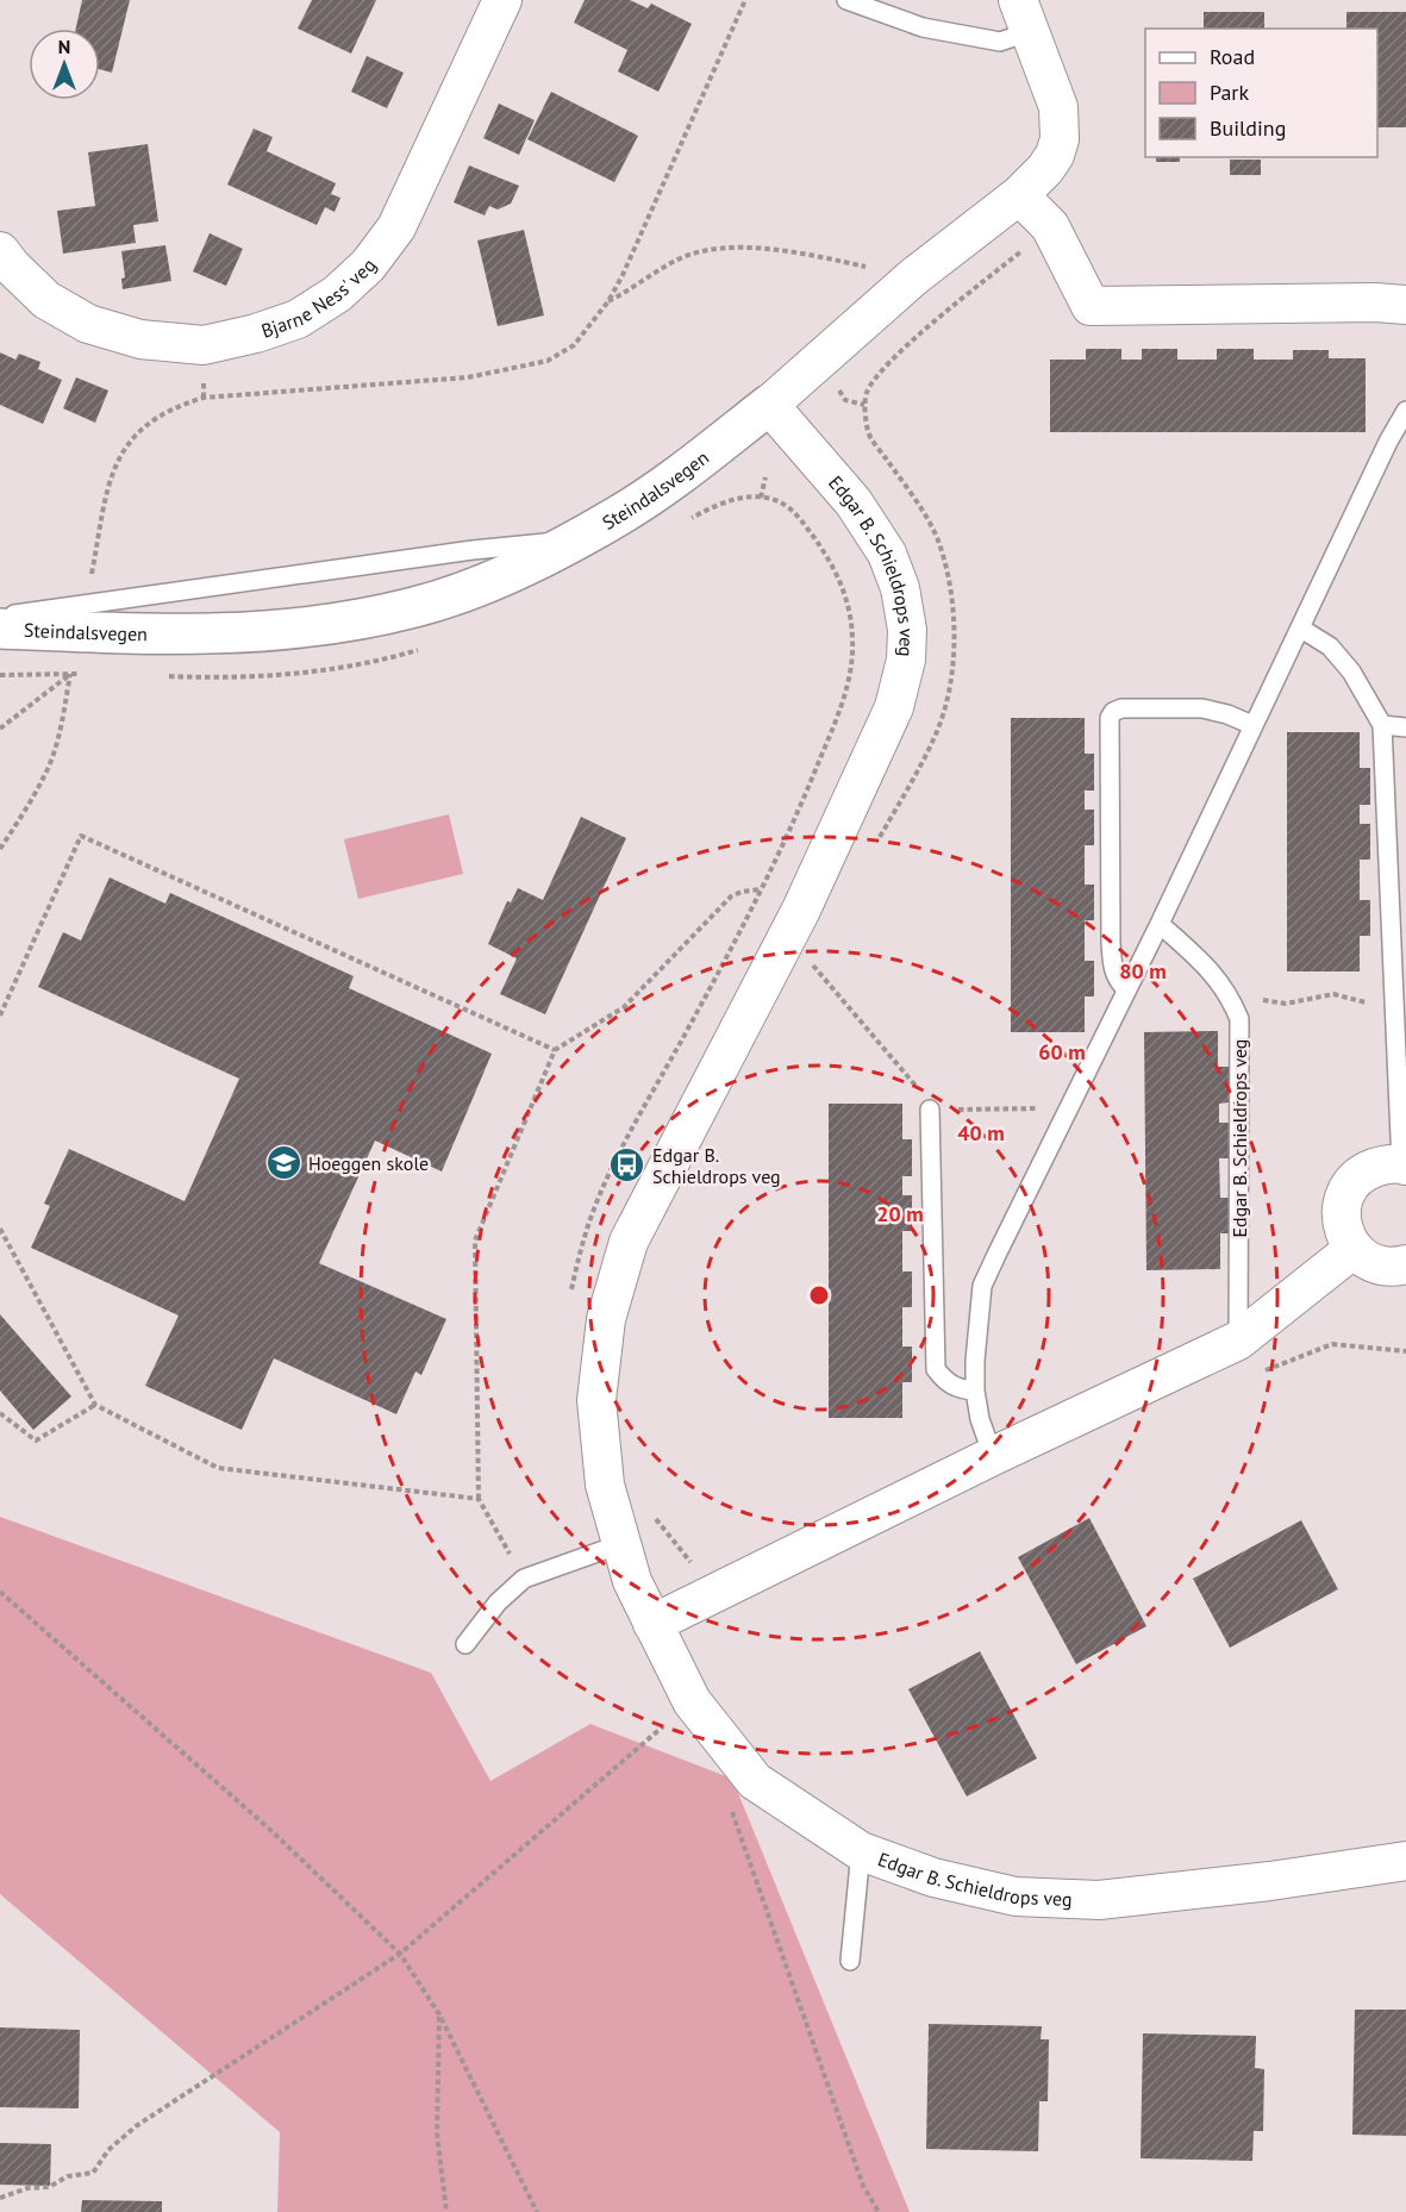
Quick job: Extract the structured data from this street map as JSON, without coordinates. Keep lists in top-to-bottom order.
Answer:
{
  "streets": {
    "street": ["Bjarne Ness' veg", "Steindalsvegen", "Edgar B. Schieldrops veg"]
  },
  "crossings": [
    ["Steindalsvegen", "Edgar B. Schieldrops veg"]
  ],
  "places": {
    "school or university": ["Hoeggen skole"],
    "bus stop": ["Edgar B. Schieldrops veg"]
  },
  "legend": ["Road", "Park", "Building"],
  "north": "top",
  "rings": [
    "80 m",
    "60 m",
    "40 m",
    "20 m"
  ]
}
